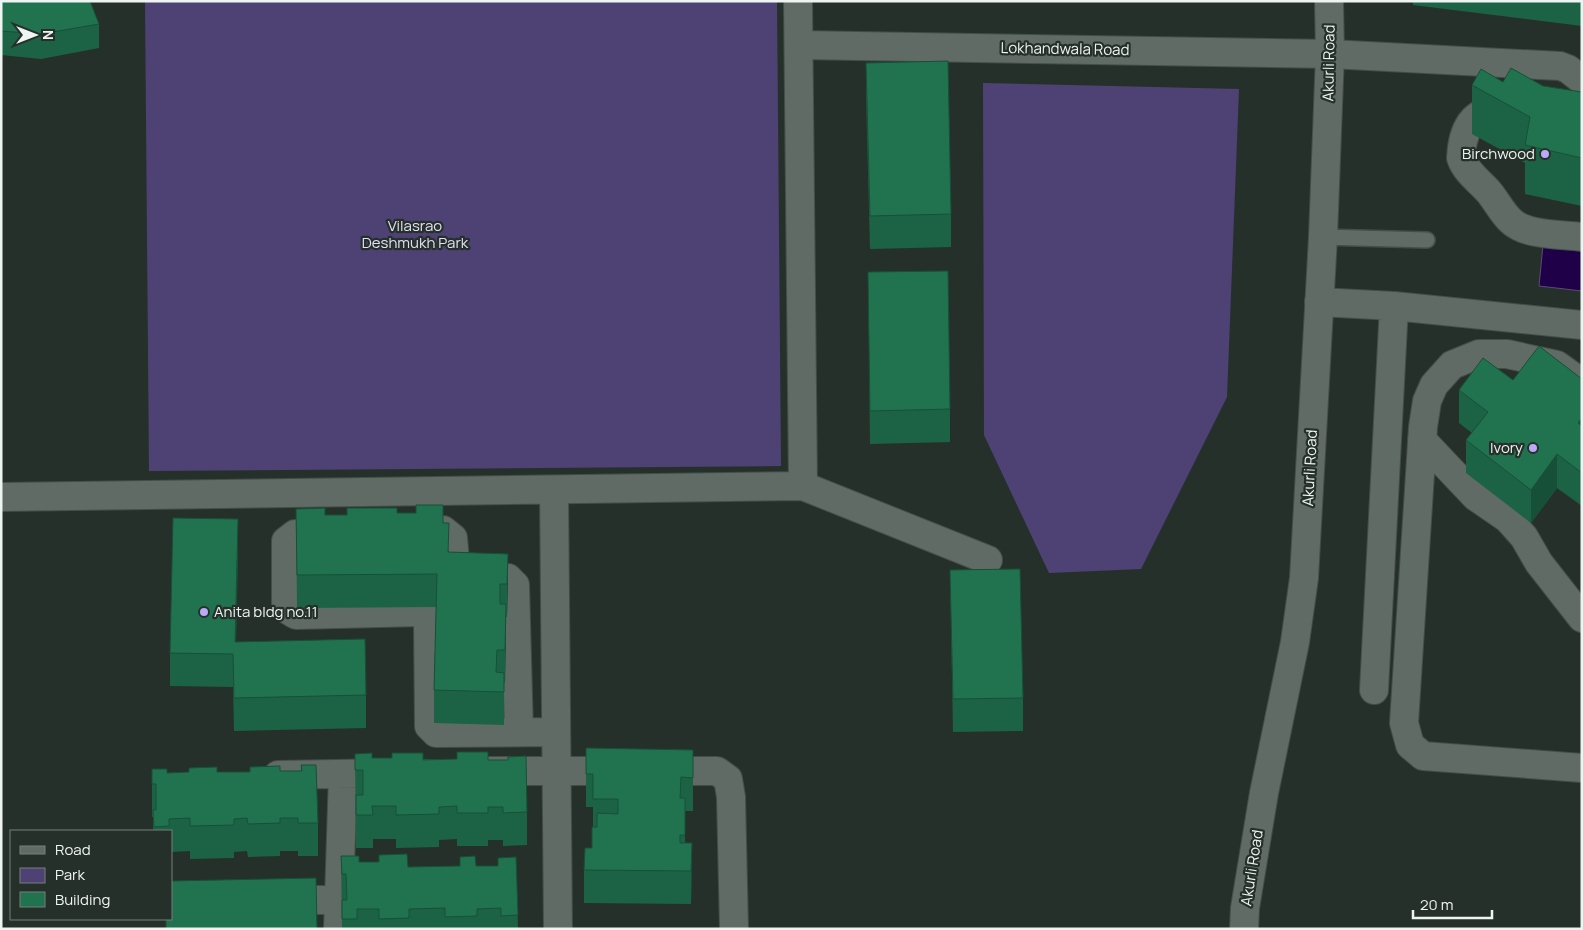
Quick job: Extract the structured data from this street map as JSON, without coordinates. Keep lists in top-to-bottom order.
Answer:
{
  "streets": {
    "street": ["Lokhandwala Road", "Akurli Road"]
  },
  "crossings": [
    ["Lokhandwala Road", "Akurli Road"]
  ],
  "parks": ["Vilasrao Deshmukh Park"],
  "places": ["Birchwood", "Ivory", "Anita bldg no.11"],
  "legend": ["Road", "Park", "Building"],
  "scale_bar": "20 m",
  "north": "right"
}
